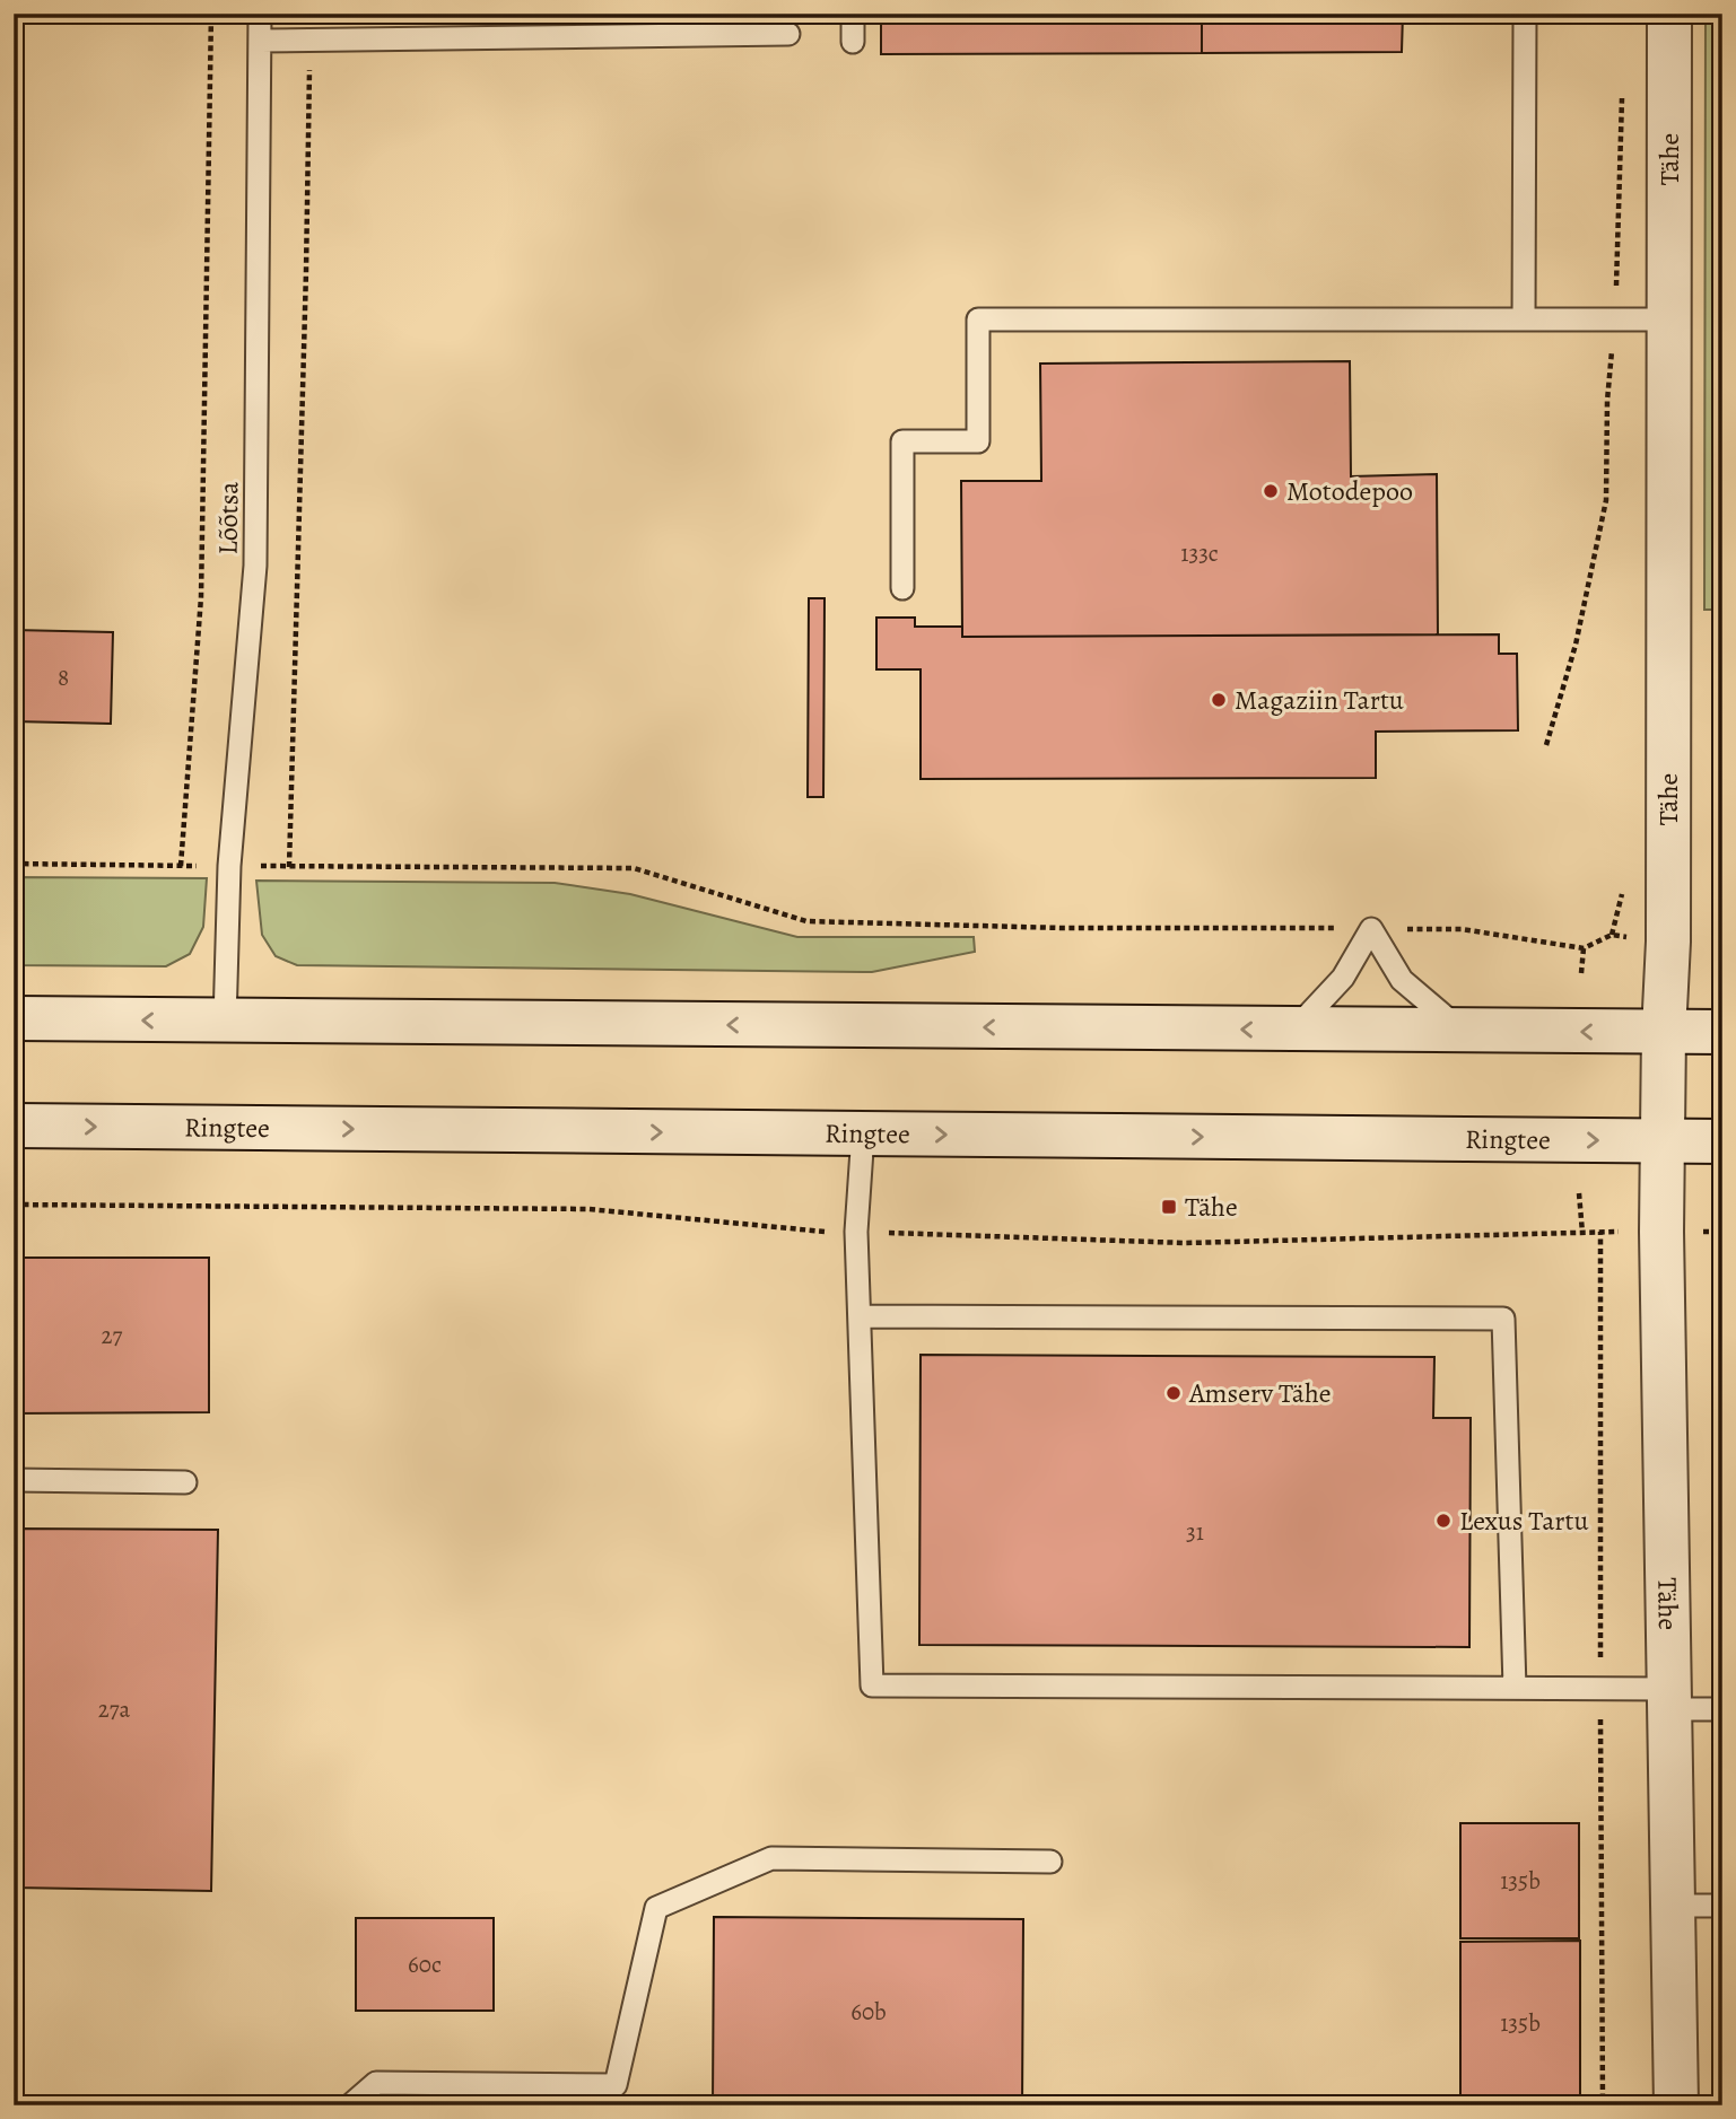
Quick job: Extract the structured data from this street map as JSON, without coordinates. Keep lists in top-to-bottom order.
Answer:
{
  "streets": {
    "main road": ["Tähe", "Ringtee"],
    "lane": ["Lõõtsa"]
  },
  "crossings": [
    ["Tähe", "Ringtee"]
  ],
  "places": {
    "other": [
      "Motodepoo",
      "Magaziin Tartu",
      "Amserv Tähe",
      "Lexus Tartu"
    ],
    "transit": ["Tähe"]
  },
  "house_numbers": [
    "133c",
    "8",
    "27",
    "31",
    "27a",
    "135b",
    "60c",
    "60b",
    "135b"
  ]
}
